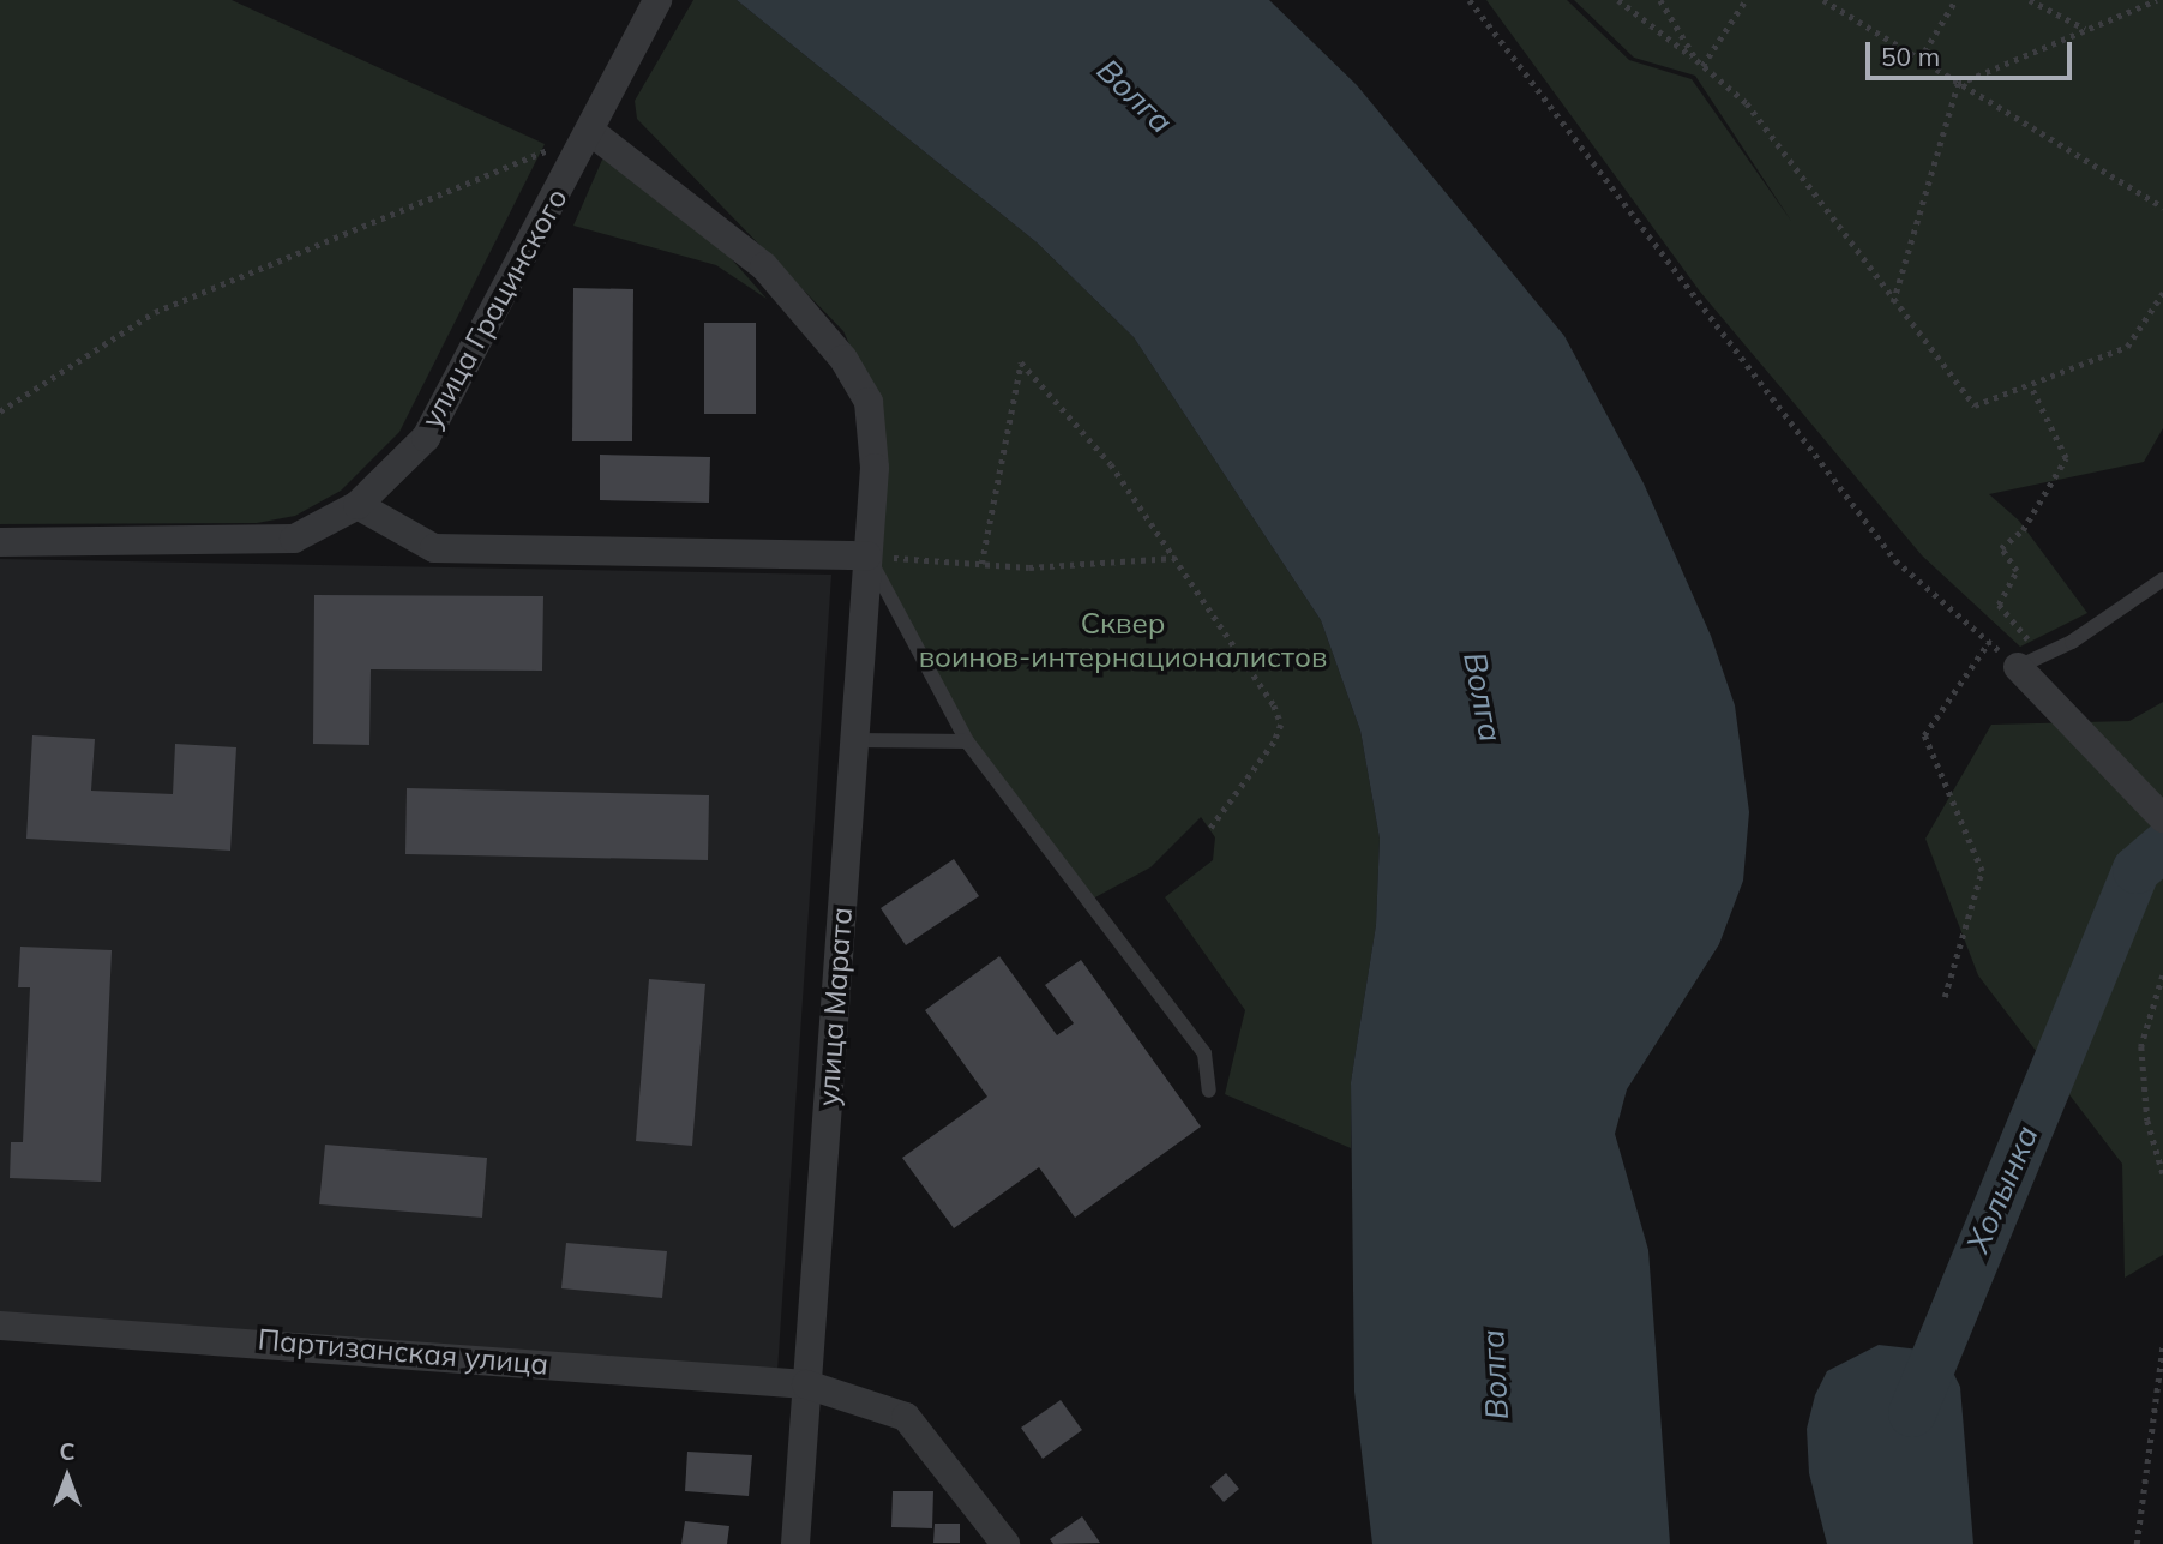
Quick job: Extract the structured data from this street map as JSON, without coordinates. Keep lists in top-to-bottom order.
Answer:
{
  "streets": {
    "street": ["улица Грацинского", "улица Марата", "Партизанская улица"]
  },
  "crossings": [
    ["улица Грацинского", "улица Марата"],
    ["улица Марата", "Партизанская улица"]
  ],
  "water": ["Волга", "Холынка"],
  "parks": ["Сквер воинов-интернационалистов"],
  "scale_bar": "50 m",
  "north": "top"
}
